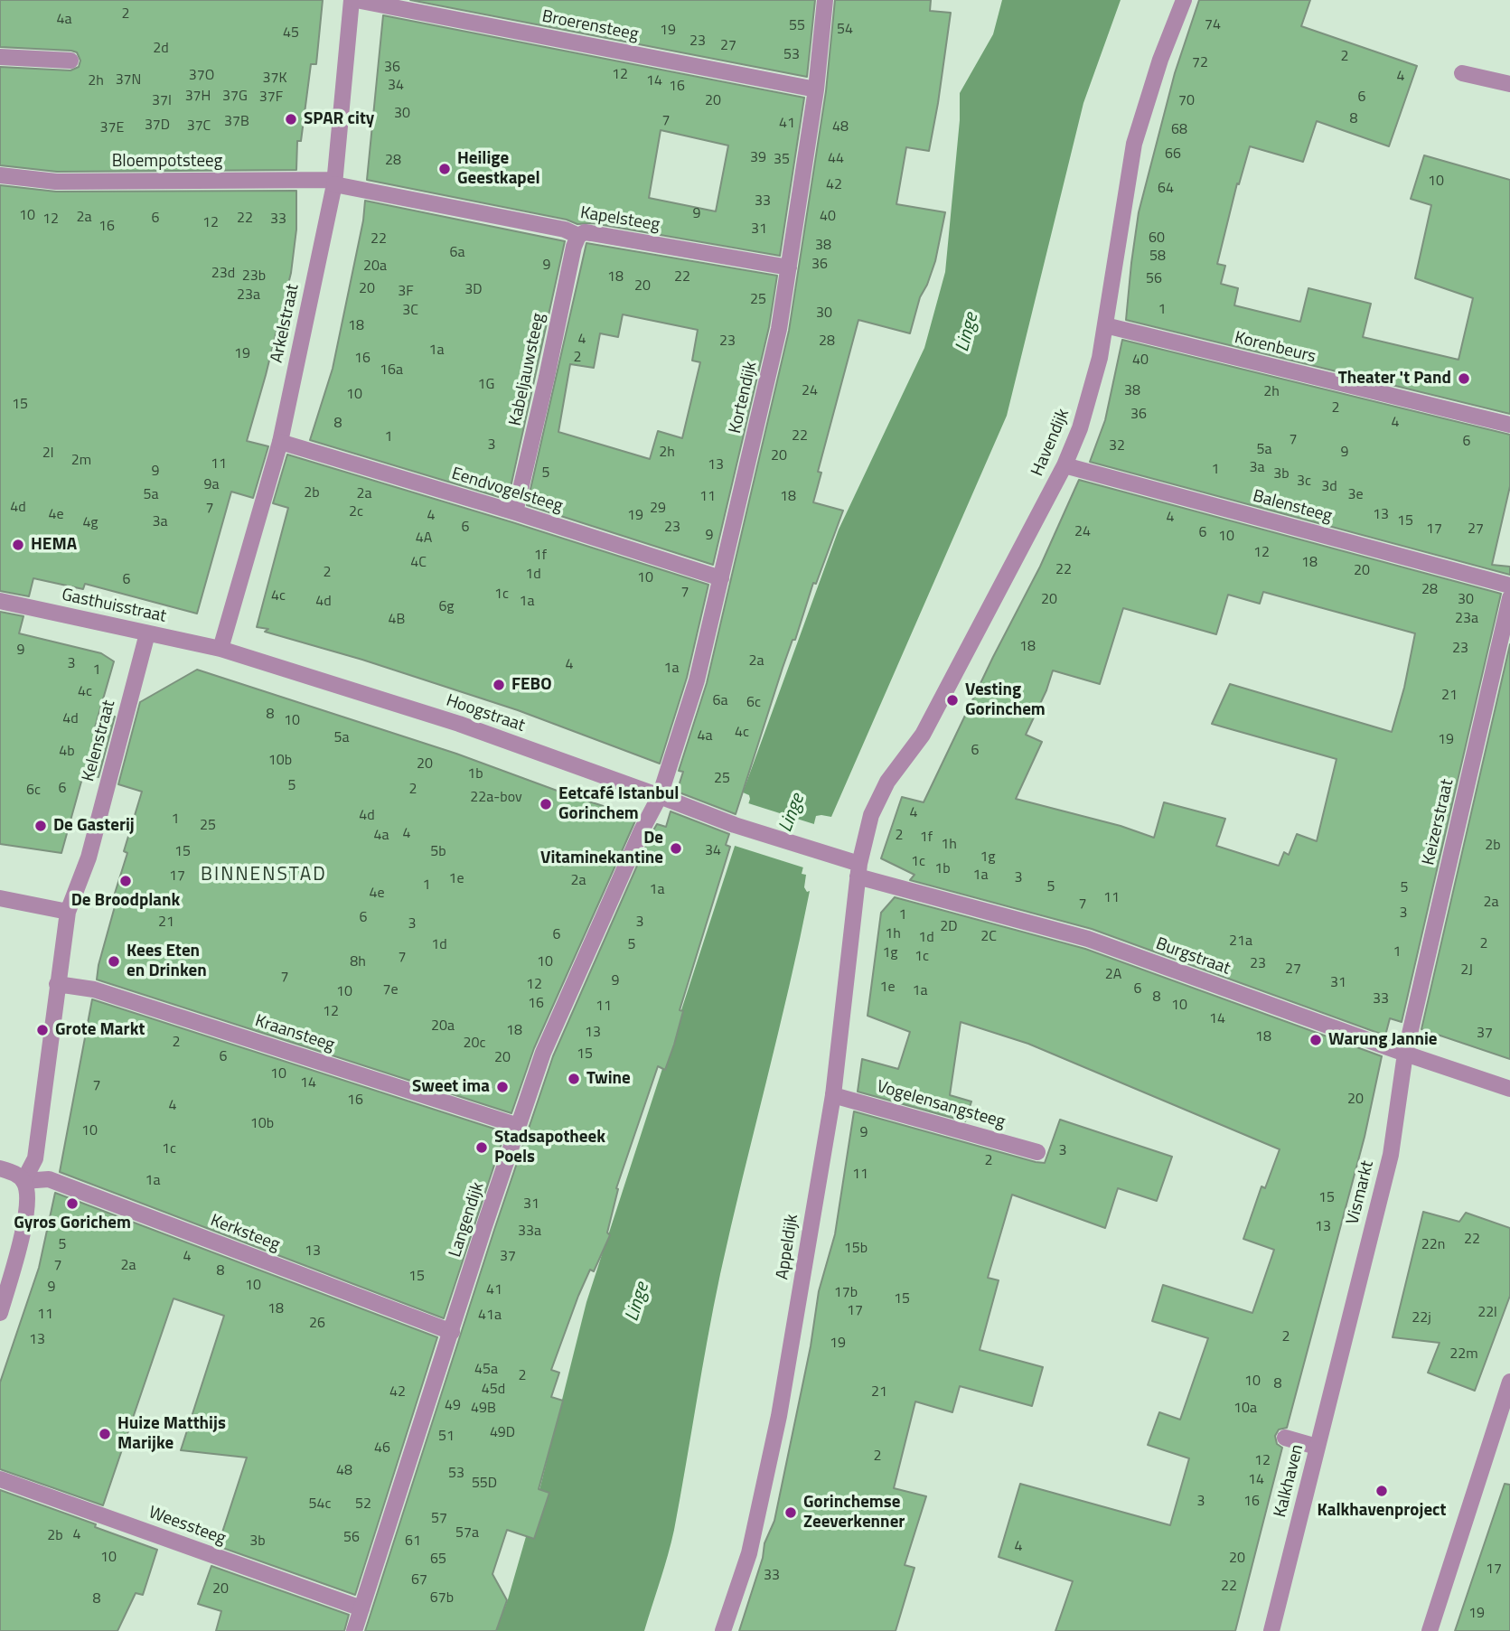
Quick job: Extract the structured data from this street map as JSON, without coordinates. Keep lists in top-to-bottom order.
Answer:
{
  "streets": {
    "street": [
      "Broerensteeg",
      "Bloempotsteeg",
      "Kapelsteeg",
      "Arkelstraat",
      "Korenbeurs",
      "Kabeljauwsteeg",
      "Kortendijk",
      "Havendijk",
      "Eendvogelsteeg",
      "Balensteeg",
      "Gasthuisstraat",
      "Hoogstraat",
      "Kelenstraat",
      "Keizerstraat",
      "Burgstraat",
      "Kraansteeg",
      "Vogelensangsteeg",
      "Vismarkt",
      "Langendijk",
      "Kerksteeg",
      "Appeldijk",
      "Kalkhaven",
      "Weessteeg"
    ]
  },
  "crossings": [
    ["Broerensteeg", "Arkelstraat"],
    ["Broerensteeg", "Kortendijk"],
    ["Bloempotsteeg", "Kapelsteeg"],
    ["Bloempotsteeg", "Arkelstraat"],
    ["Kapelsteeg", "Arkelstraat"],
    ["Kapelsteeg", "Kabeljauwsteeg"],
    ["Kapelsteeg", "Kortendijk"],
    ["Arkelstraat", "Eendvogelsteeg"],
    ["Arkelstraat", "Gasthuisstraat"],
    ["Arkelstraat", "Hoogstraat"],
    ["Korenbeurs", "Havendijk"],
    ["Kabeljauwsteeg", "Eendvogelsteeg"],
    ["Kortendijk", "Eendvogelsteeg"],
    ["Kortendijk", "Hoogstraat"],
    ["Kortendijk", "Langendijk"],
    ["Havendijk", "Balensteeg"],
    ["Havendijk", "Burgstraat"],
    ["Havendijk", "Appeldijk"],
    ["Gasthuisstraat", "Hoogstraat"],
    ["Gasthuisstraat", "Kelenstraat"],
    ["Hoogstraat", "Burgstraat"],
    ["Hoogstraat", "Langendijk"],
    ["Keizerstraat", "Burgstraat"],
    ["Keizerstraat", "Vismarkt"],
    ["Burgstraat", "Vismarkt"],
    ["Burgstraat", "Appeldijk"],
    ["Kraansteeg", "Langendijk"],
    ["Vogelensangsteeg", "Appeldijk"],
    ["Vismarkt", "Kalkhaven"],
    ["Langendijk", "Kerksteeg"],
    ["Langendijk", "Weessteeg"]
  ],
  "districts": ["BINNENSTAD"],
  "water": ["Linge"],
  "places": [
    "SPAR city",
    "Heilige Geestkapel",
    "Theater 't Pand",
    "HEMA",
    "FEBO",
    "Vesting Gorinchem",
    "Eetcafé Istanbul Gorinchem",
    "De Gasterij",
    "De Vitaminekantine",
    "De Broodplank",
    "Kees Eten en Drinken",
    "Grote Markt",
    "Warung Jannie",
    "Twine",
    "Sweet ima",
    "Stadsapotheek Poels",
    "Gyros Gorichem",
    "Huize Matthijs Marijke",
    "Kalkhavenproject",
    "Gorinchemse Zeeverkenner"
  ],
  "house_numbers": [
    "2",
    "4a",
    "74",
    "55",
    "54",
    "19",
    "45",
    "23",
    "27",
    "2d",
    "53",
    "2",
    "72",
    "36",
    "12",
    "37O",
    "4",
    "37K",
    "37N",
    "2h",
    "14",
    "34",
    "16",
    "37H",
    "37G",
    "37F",
    "6",
    "37I",
    "20",
    "70",
    "30",
    "8",
    "7",
    "37B",
    "41",
    "37D",
    "37C",
    "48",
    "37E",
    "68",
    "66",
    "39",
    "44",
    "35",
    "28",
    "10",
    "42",
    "64",
    "33",
    "9",
    "10",
    "40",
    "2a",
    "6",
    "22",
    "12",
    "33",
    "12",
    "16",
    "31",
    "60",
    "22",
    "38",
    "6a",
    "58",
    "36",
    "9",
    "20a",
    "23d",
    "23b",
    "18",
    "22",
    "56",
    "20",
    "20",
    "3D",
    "3F",
    "23a",
    "25",
    "1",
    "3C",
    "30",
    "18",
    "4",
    "23",
    "28",
    "1a",
    "19",
    "2",
    "16",
    "40",
    "16a",
    "1G",
    "24",
    "38",
    "2h",
    "10",
    "15",
    "2",
    "36",
    "4",
    "8",
    "22",
    "1",
    "7",
    "6",
    "3",
    "32",
    "5a",
    "2h",
    "9",
    "2l",
    "20",
    "2m",
    "11",
    "13",
    "3a",
    "1",
    "9",
    "5",
    "3b",
    "3c",
    "9a",
    "3d",
    "2b",
    "2a",
    "5a",
    "3e",
    "11",
    "18",
    "4d",
    "7",
    "29",
    "2c",
    "4e",
    "13",
    "4",
    "19",
    "4",
    "15",
    "3a",
    "4g",
    "6",
    "23",
    "17",
    "27",
    "24",
    "6",
    "9",
    "10",
    "4A",
    "12",
    "1f",
    "4C",
    "18",
    "22",
    "20",
    "2",
    "1d",
    "10",
    "6",
    "28",
    "7",
    "1c",
    "4c",
    "20",
    "30",
    "4d",
    "1a",
    "6g",
    "23a",
    "4B",
    "18",
    "23",
    "9",
    "2a",
    "3",
    "4",
    "1a",
    "1",
    "4c",
    "21",
    "6a",
    "6c",
    "8",
    "4d",
    "10",
    "4c",
    "4a",
    "5a",
    "19",
    "6",
    "4b",
    "10b",
    "20",
    "1b",
    "25",
    "5",
    "6",
    "2",
    "6c",
    "22a-bov",
    "4",
    "4d",
    "1",
    "25",
    "4",
    "4a",
    "2",
    "1f",
    "1h",
    "2b",
    "34",
    "15",
    "5b",
    "1g",
    "1c",
    "1b",
    "1a",
    "17",
    "3",
    "1e",
    "2a",
    "1",
    "5",
    "5",
    "1a",
    "4e",
    "11",
    "2a",
    "7",
    "3",
    "1",
    "6",
    "21",
    "3",
    "3",
    "2D",
    "1h",
    "6",
    "2C",
    "1d",
    "21a",
    "2",
    "1d",
    "5",
    "1",
    "1g",
    "1c",
    "7",
    "8h",
    "10",
    "23",
    "27",
    "2J",
    "2A",
    "7",
    "9",
    "31",
    "12",
    "1e",
    "6",
    "7e",
    "1a",
    "10",
    "8",
    "33",
    "16",
    "10",
    "11",
    "12",
    "14",
    "20a",
    "18",
    "13",
    "37",
    "18",
    "2",
    "20c",
    "15",
    "6",
    "20",
    "10",
    "14",
    "7",
    "20",
    "16",
    "4",
    "10b",
    "10",
    "9",
    "1c",
    "3",
    "2",
    "11",
    "1a",
    "15",
    "31",
    "13",
    "33a",
    "22",
    "5",
    "22n",
    "15b",
    "13",
    "4",
    "37",
    "7",
    "2a",
    "8",
    "15",
    "10",
    "9",
    "41",
    "17b",
    "15",
    "18",
    "17",
    "22l",
    "11",
    "41a",
    "22j",
    "26",
    "2",
    "13",
    "19",
    "22m",
    "45a",
    "2",
    "10",
    "8",
    "45d",
    "42",
    "21",
    "49",
    "49B",
    "10a",
    "49D",
    "51",
    "46",
    "2",
    "12",
    "48",
    "53",
    "14",
    "55D",
    "3",
    "16",
    "54c",
    "52",
    "57",
    "57a",
    "4",
    "2b",
    "56",
    "3b",
    "61",
    "4",
    "10",
    "20",
    "65",
    "17",
    "33",
    "67",
    "22",
    "20",
    "67b",
    "8",
    "19"
  ]
}
